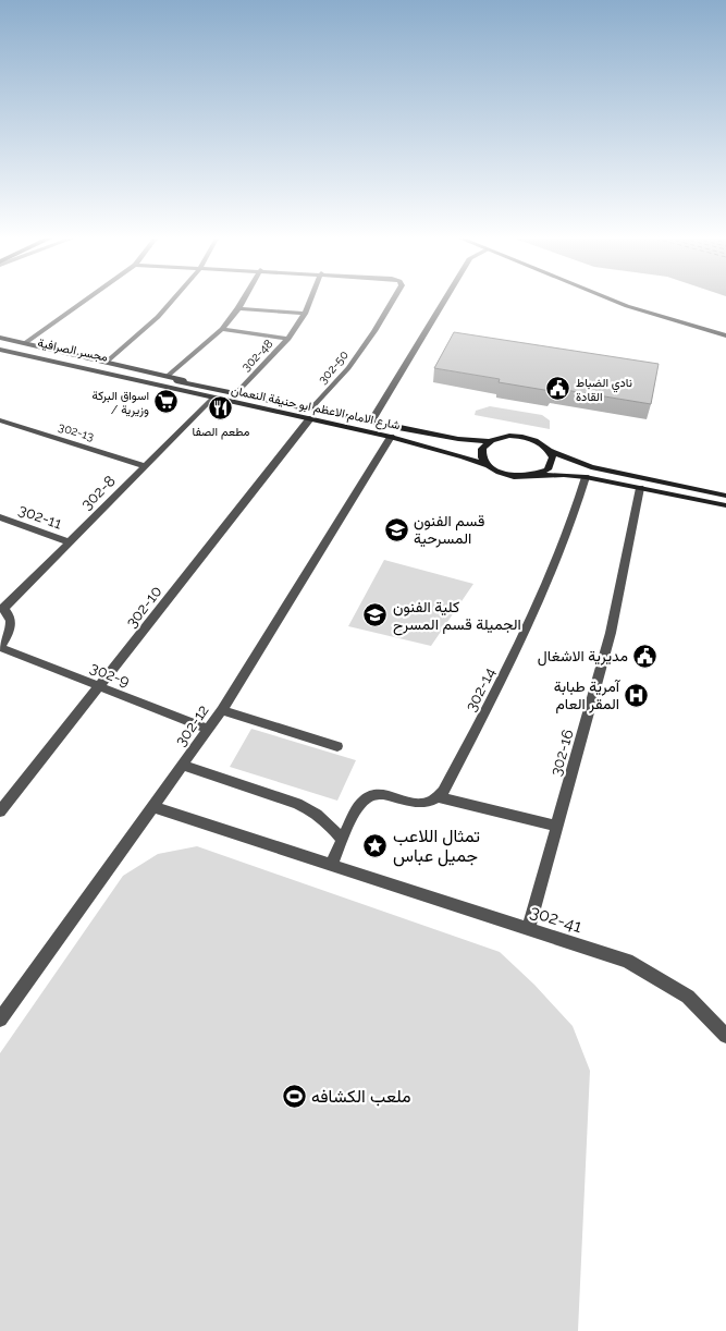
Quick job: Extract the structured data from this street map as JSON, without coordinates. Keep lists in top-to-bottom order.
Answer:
{
  "streets": {
    "main road": ["مجسر الصرافية", "شارع الامام الاعظم ابو حنيفة النعمان"],
    "street": [
      "302-48",
      "302-50",
      "302-13",
      "302-8",
      "302-11",
      "302-10",
      "302-9",
      "302-14",
      "302-12",
      "302-16",
      "302-41"
    ]
  },
  "crossings": [
    ["مجسر الصرافية", "شارع الامام الاعظم ابو حنيفة النعمان"],
    ["302-48", "شارع الامام الاعظم ابو حنيفة النعمان"],
    ["302-50", "شارع الامام الاعظم ابو حنيفة النعمان"],
    ["302-50", "302-10"],
    ["شارع الامام الاعظم ابو حنيفة النعمان", "302-8"],
    ["شارع الامام الاعظم ابو حنيفة النعمان", "302-10"],
    ["شارع الامام الاعظم ابو حنيفة النعمان", "302-12"],
    ["302-13", "302-8"],
    ["302-8", "302-11"],
    ["302-10", "302-9"],
    ["302-9", "302-12"],
    ["302-12", "302-41"],
    ["302-16", "302-41"]
  ],
  "places": {
    "public building": ["نادي الضباط القادة", "مديرية الاشغال"],
    "supermarket": ["اسواق البركة / وزيرية"],
    "restaurant": ["مطعم الصفا"],
    "school or university": ["قسم الفنون المسرحية", "كلية الفنون الجميلة قسم المسرح"],
    "hospital": ["آمرية طبابة المقر العام"],
    "place": ["تمثال اللاعب جميل عباس"],
    "sports": ["ملعب الكشافه"]
  }
}
